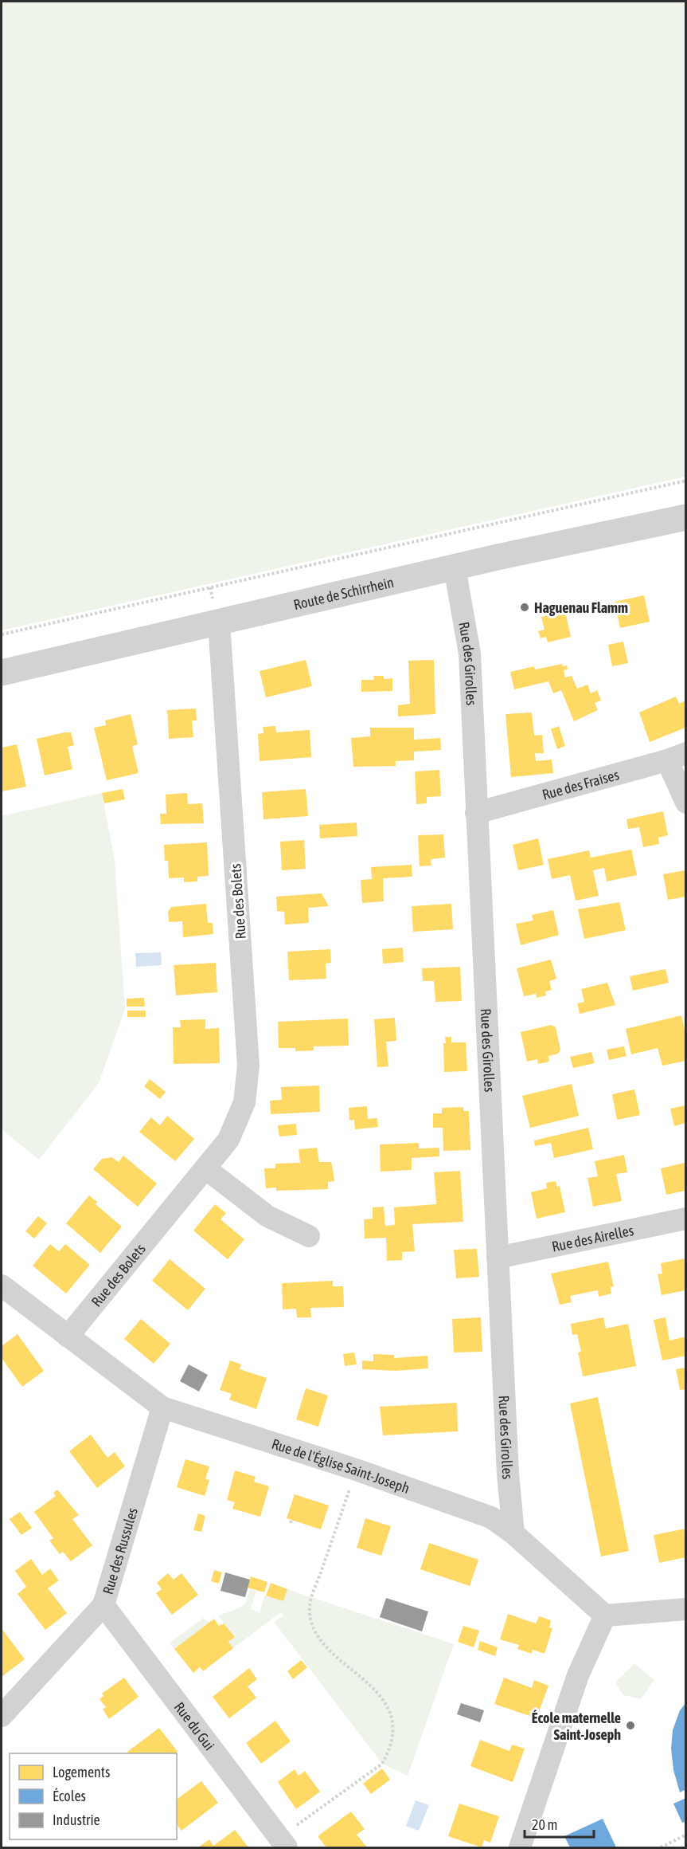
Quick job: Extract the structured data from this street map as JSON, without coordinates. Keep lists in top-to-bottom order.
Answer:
{
  "streets": {
    "street": [
      "Route de Schirrhein",
      "Rue des Girolles",
      "Rue des Fraises",
      "Rue des Bolets",
      "Rue des Airelles",
      "Rue de l'Église Saint-Joseph",
      "Rue des Russules",
      "Rue du Gui"
    ]
  },
  "crossings": [
    ["Route de Schirrhein", "Rue des Girolles"],
    ["Route de Schirrhein", "Rue des Bolets"],
    ["Rue des Girolles", "Rue des Fraises"],
    ["Rue des Girolles", "Rue des Airelles"],
    ["Rue des Girolles", "Rue de l'Église Saint-Joseph"],
    ["Rue des Bolets", "Rue de l'Église Saint-Joseph"],
    ["Rue de l'Église Saint-Joseph", "Rue des Russules"],
    ["Rue des Russules", "Rue du Gui"]
  ],
  "places": ["Haguenau Flamm", "École maternelle Saint-Joseph"],
  "legend": ["Logements", "Écoles", "Industrie"],
  "scale_bar": "20 m"
}
